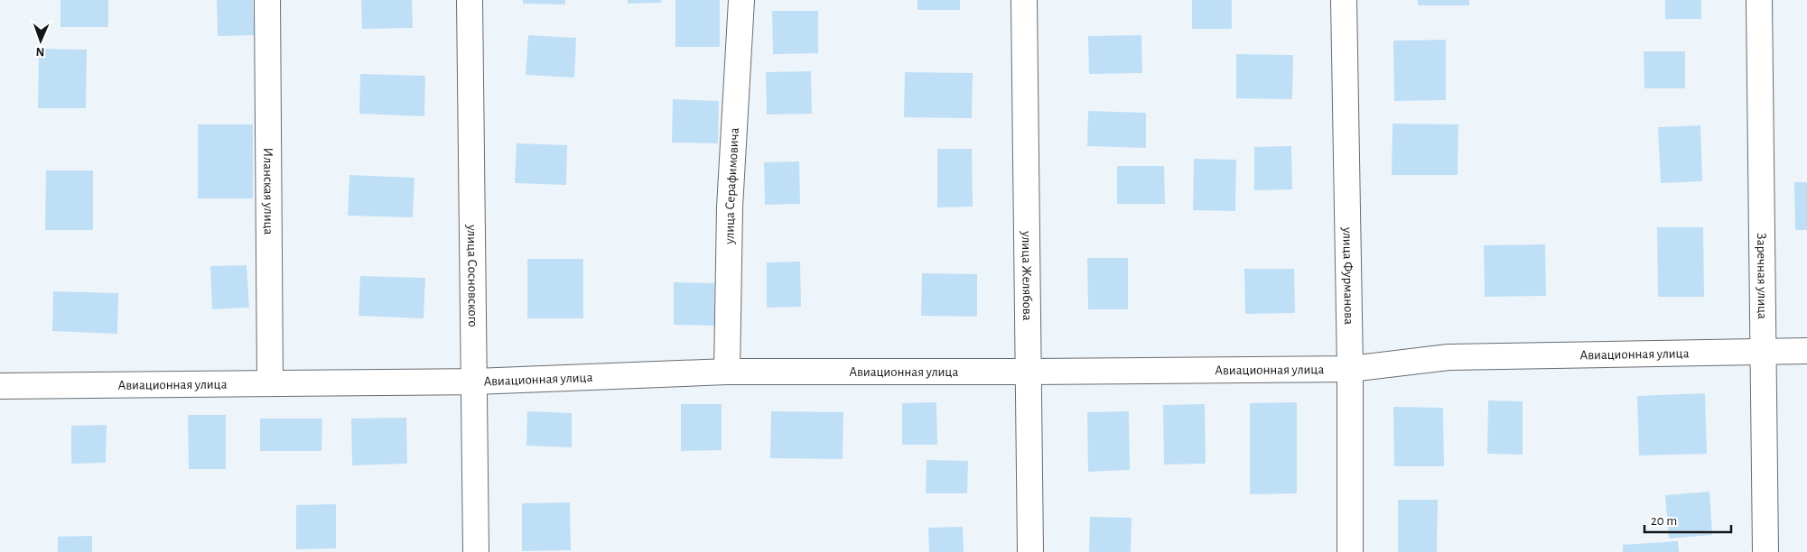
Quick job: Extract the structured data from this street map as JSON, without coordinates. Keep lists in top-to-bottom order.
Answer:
{
  "streets": {
    "street": [
      "улица Серафимовича",
      "Иланская улица",
      "улица Сосновского",
      "улица Желябова",
      "улица Фурманова",
      "Заречная улица",
      "Авиационная улица"
    ]
  },
  "crossings": [
    ["улица Серафимовича", "Авиационная улица"],
    ["Иланская улица", "Авиационная улица"],
    ["улица Сосновского", "Авиационная улица"],
    ["улица Желябова", "Авиационная улица"],
    ["улица Фурманова", "Авиационная улица"],
    ["Заречная улица", "Авиационная улица"]
  ],
  "scale_bar": "20 m",
  "north": "bottom"
}
